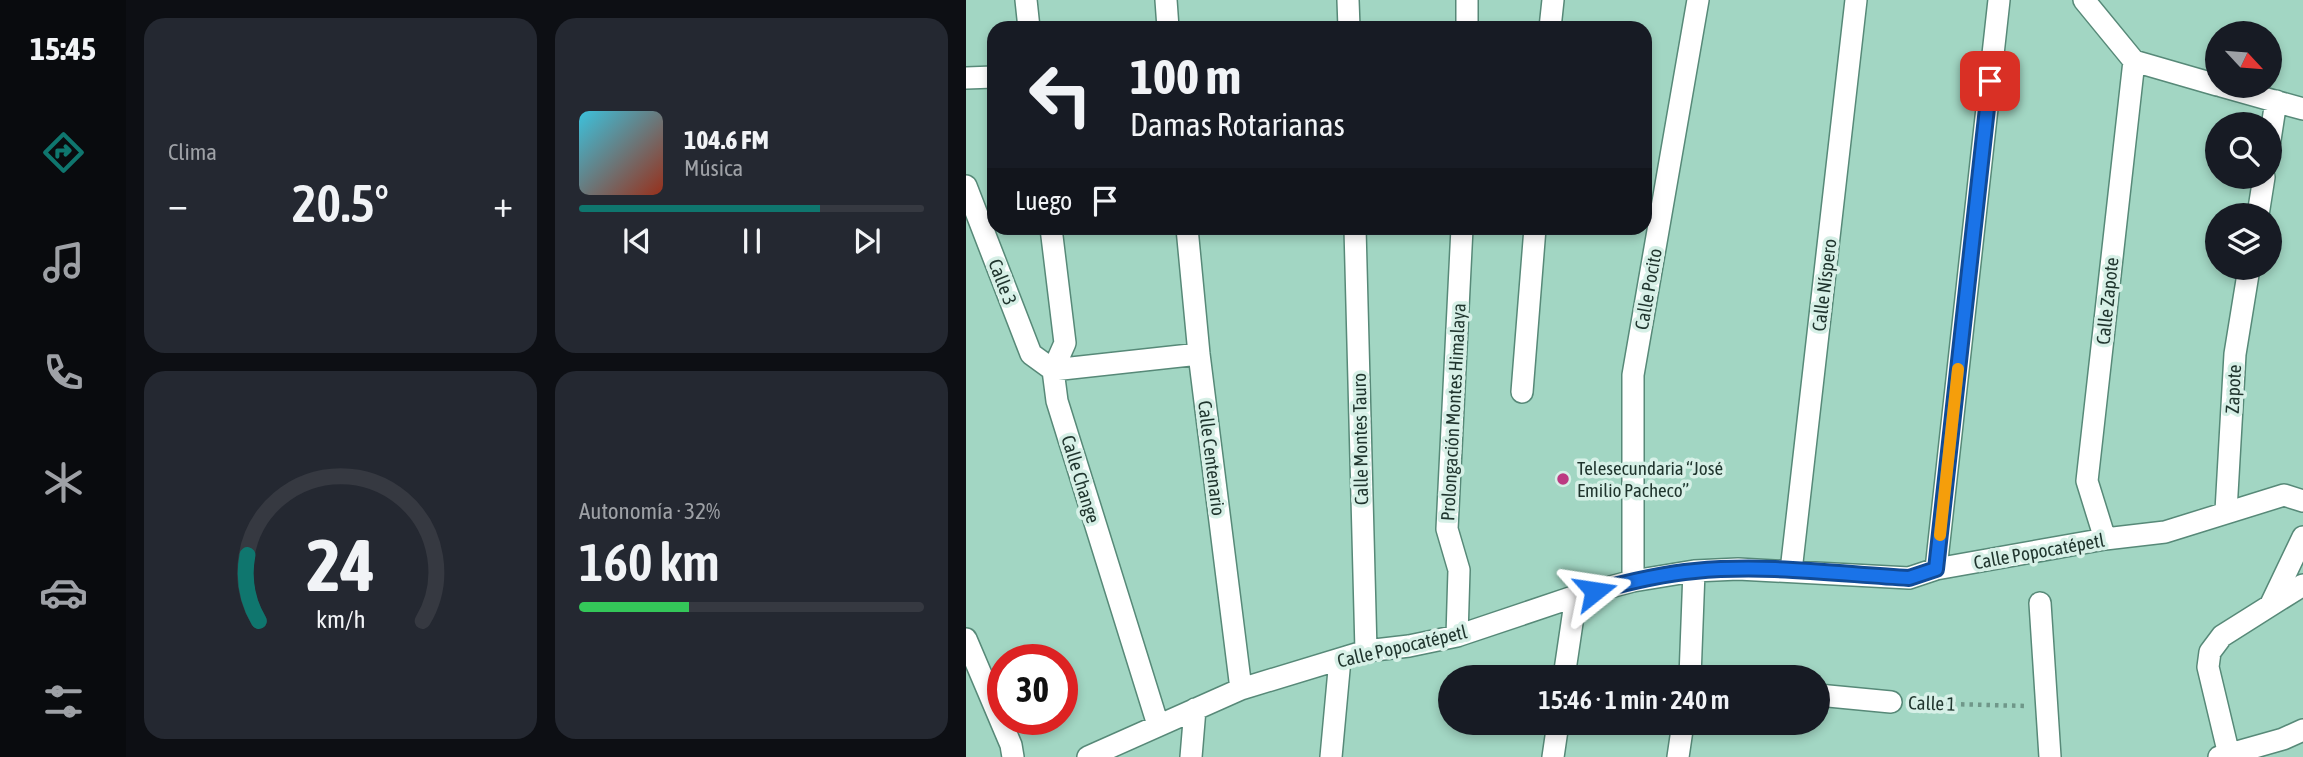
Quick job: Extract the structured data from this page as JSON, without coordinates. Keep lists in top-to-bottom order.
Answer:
{
  "streets": {
    "street": [
      "Calle 3",
      "Calle Níspero",
      "Calle Pocito",
      "Calle Zapote",
      "Zapote",
      "Prolongación Montes Himalaya",
      "Calle Montes Tauro",
      "Calle Centenario",
      "Calle Change",
      "Calle Popocatépetl",
      "Calle 1"
    ]
  },
  "crossings": [
    ["Calle 3", "Calle Change"],
    ["Calle Níspero", "Calle Popocatépetl"],
    ["Calle Pocito", "Calle Popocatépetl"],
    ["Calle Zapote", "Calle Popocatépetl"],
    ["Zapote", "Calle Popocatépetl"],
    ["Prolongación Montes Himalaya", "Calle Popocatépetl"],
    ["Calle Montes Tauro", "Calle Popocatépetl"],
    ["Calle Centenario", "Calle Popocatépetl"],
    ["Calle Change", "Calle Popocatépetl"]
  ],
  "places": ["Telesecundaria “José Emilio Pacheco”"],
  "north": "bottom right",
  "page": {
    "tabs": "15:45",
    "tile": [
      "Clima",
      ["Autonomía · 32%", "160 km"]
    ],
    "turn": ["100 m", "Damas Rotarianas"],
    "song": ["104.6 FM", "Música"],
    "then": "Luego",
    "heat": ["−", "20.5°", "+"],
    "limit": "30",
    "trip": "15:46 · 1 min · 240 m",
    "gauge": ["24", "km/h"]
  }
}
